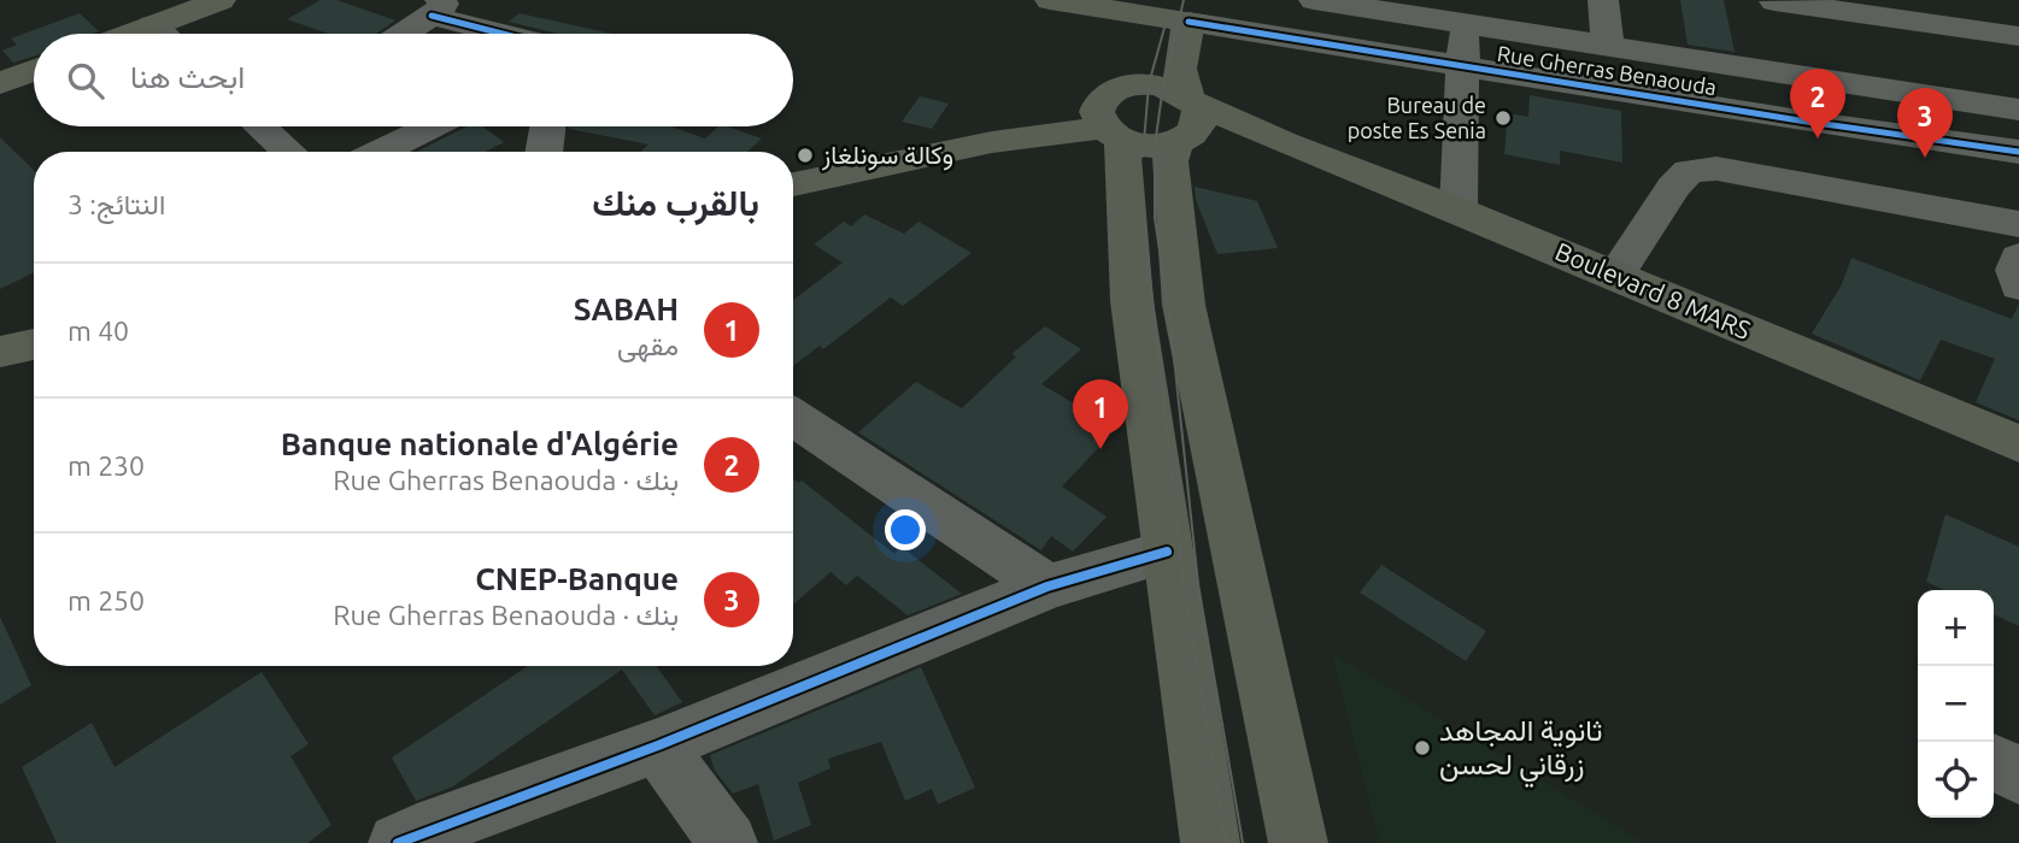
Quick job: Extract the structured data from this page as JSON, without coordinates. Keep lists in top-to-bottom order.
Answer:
{
  "streets": {
    "main road": ["Boulevard 8 MARS"],
    "street": ["Rue Gherras Benaouda"]
  },
  "places": ["Bureau de poste Es Senia", "وكالة سونلغاز", "ثانوية المجاهد زرقاني لحسن"],
  "page": {
    "search": "ابحث هنا",
    "pins": ["2", "3", "1"],
    "heading": ["بالقرب منك", "النتائج: 3"],
    "list": [
      {
        "mark": "1",
        "name": "SABAH",
        "note": "مقهى",
        "value": "40 m"
      },
      {
        "mark": "2",
        "name": "Banque nationale d'Algérie",
        "note": "بنك · Rue Gherras Benaouda",
        "value": "230 m"
      },
      {
        "mark": "3",
        "name": "CNEP-Banque",
        "note": "بنك · Rue Gherras Benaouda",
        "value": "250 m"
      }
    ],
    "map_buttons": ["+", "−"]
  }
}
